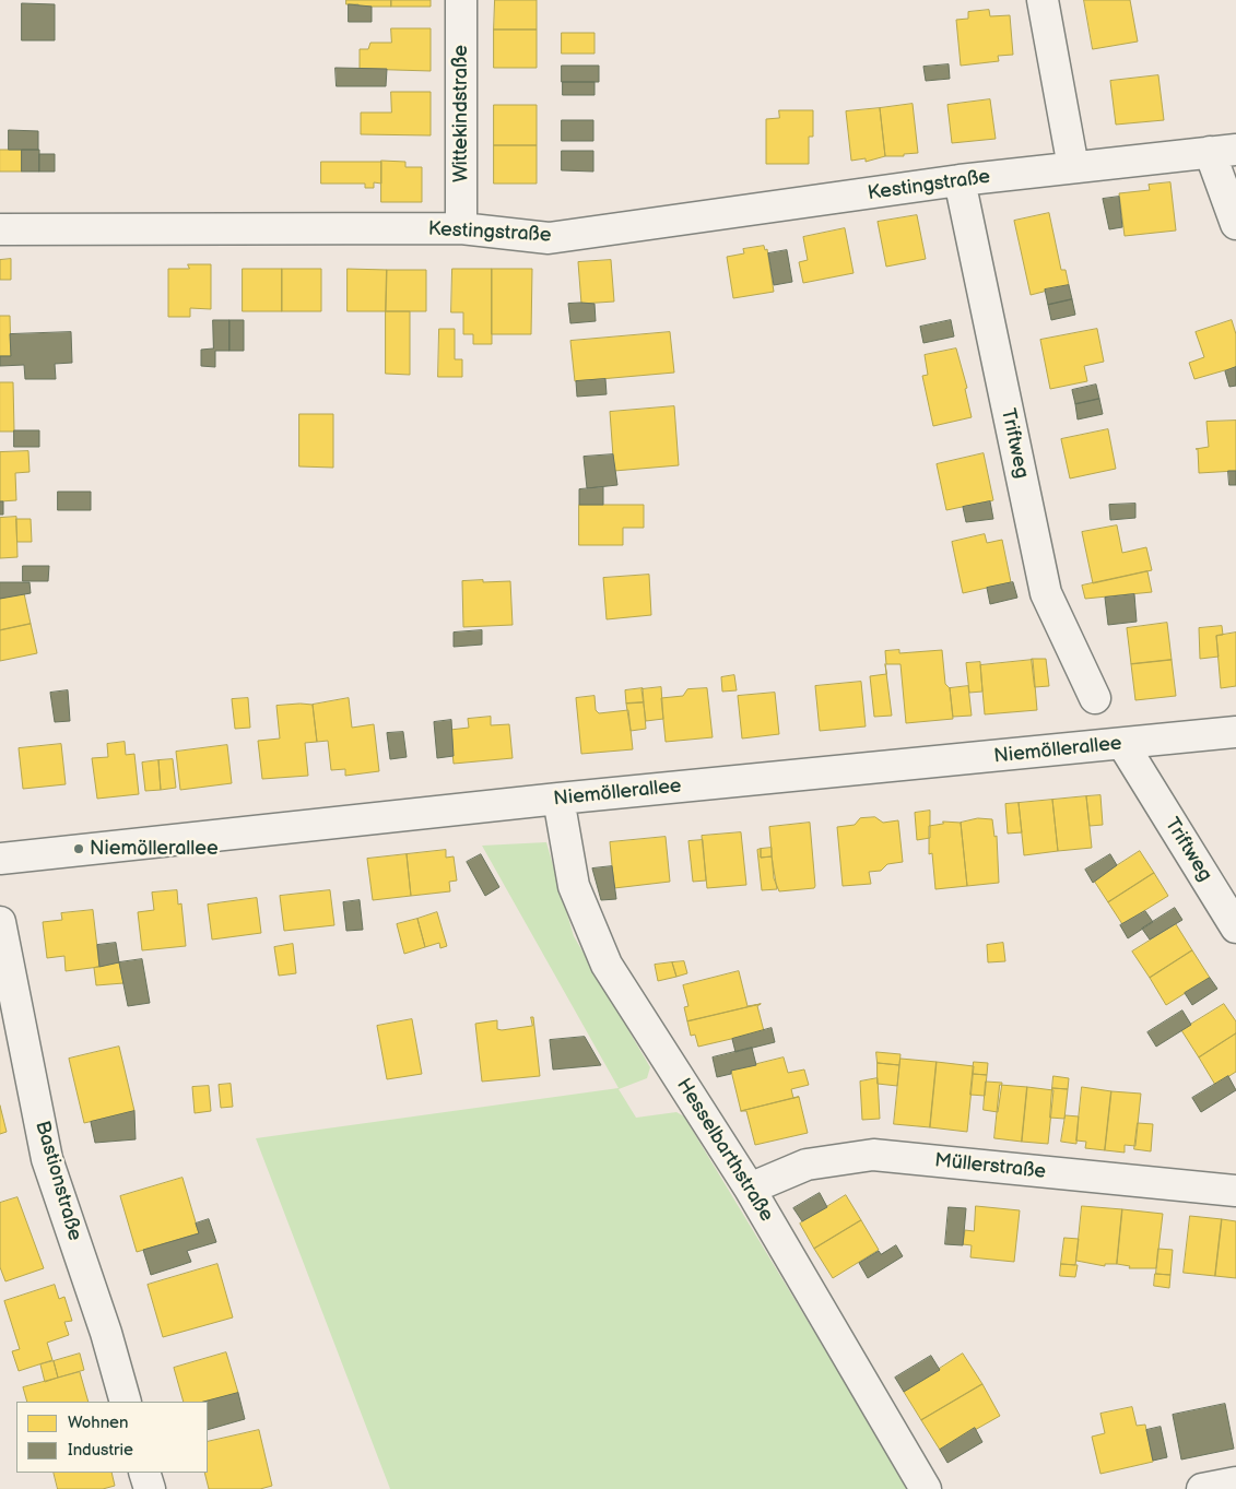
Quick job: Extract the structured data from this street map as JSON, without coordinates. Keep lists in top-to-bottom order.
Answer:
{
  "streets": {
    "street": [
      "Wittekindstraße",
      "Kestingstraße",
      "Triftweg",
      "Niemöllerallee",
      "Hesselbarthstraße",
      "Müllerstraße",
      "Bastionstraße"
    ]
  },
  "crossings": [
    ["Wittekindstraße", "Kestingstraße"],
    ["Kestingstraße", "Triftweg"],
    ["Triftweg", "Niemöllerallee"],
    ["Niemöllerallee", "Hesselbarthstraße"],
    ["Hesselbarthstraße", "Müllerstraße"]
  ],
  "places": ["Niemöllerallee"],
  "legend": ["Wohnen", "Industrie"]
}
